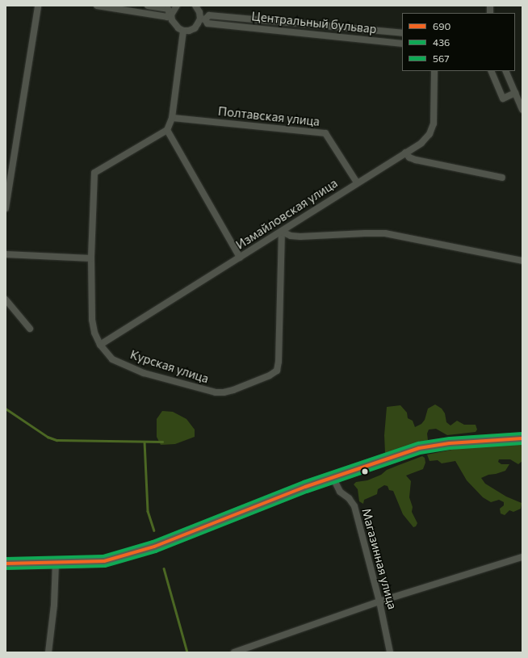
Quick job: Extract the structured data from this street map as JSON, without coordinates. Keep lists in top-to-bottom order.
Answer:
{
  "streets": {
    "street": [
      "Центральный бульвар",
      "Полтавская улица",
      "Измайловская улица",
      "Курская улица",
      "Магазинная улица"
    ]
  },
  "crossings": [
    ["Полтавская улица", "Измайловская улица"],
    ["Измайловская улица", "Курская улица"]
  ],
  "lines": ["transit line 567", "transit line 690", "transit line 436"],
  "legend": ["690", "436", "567"]
}
